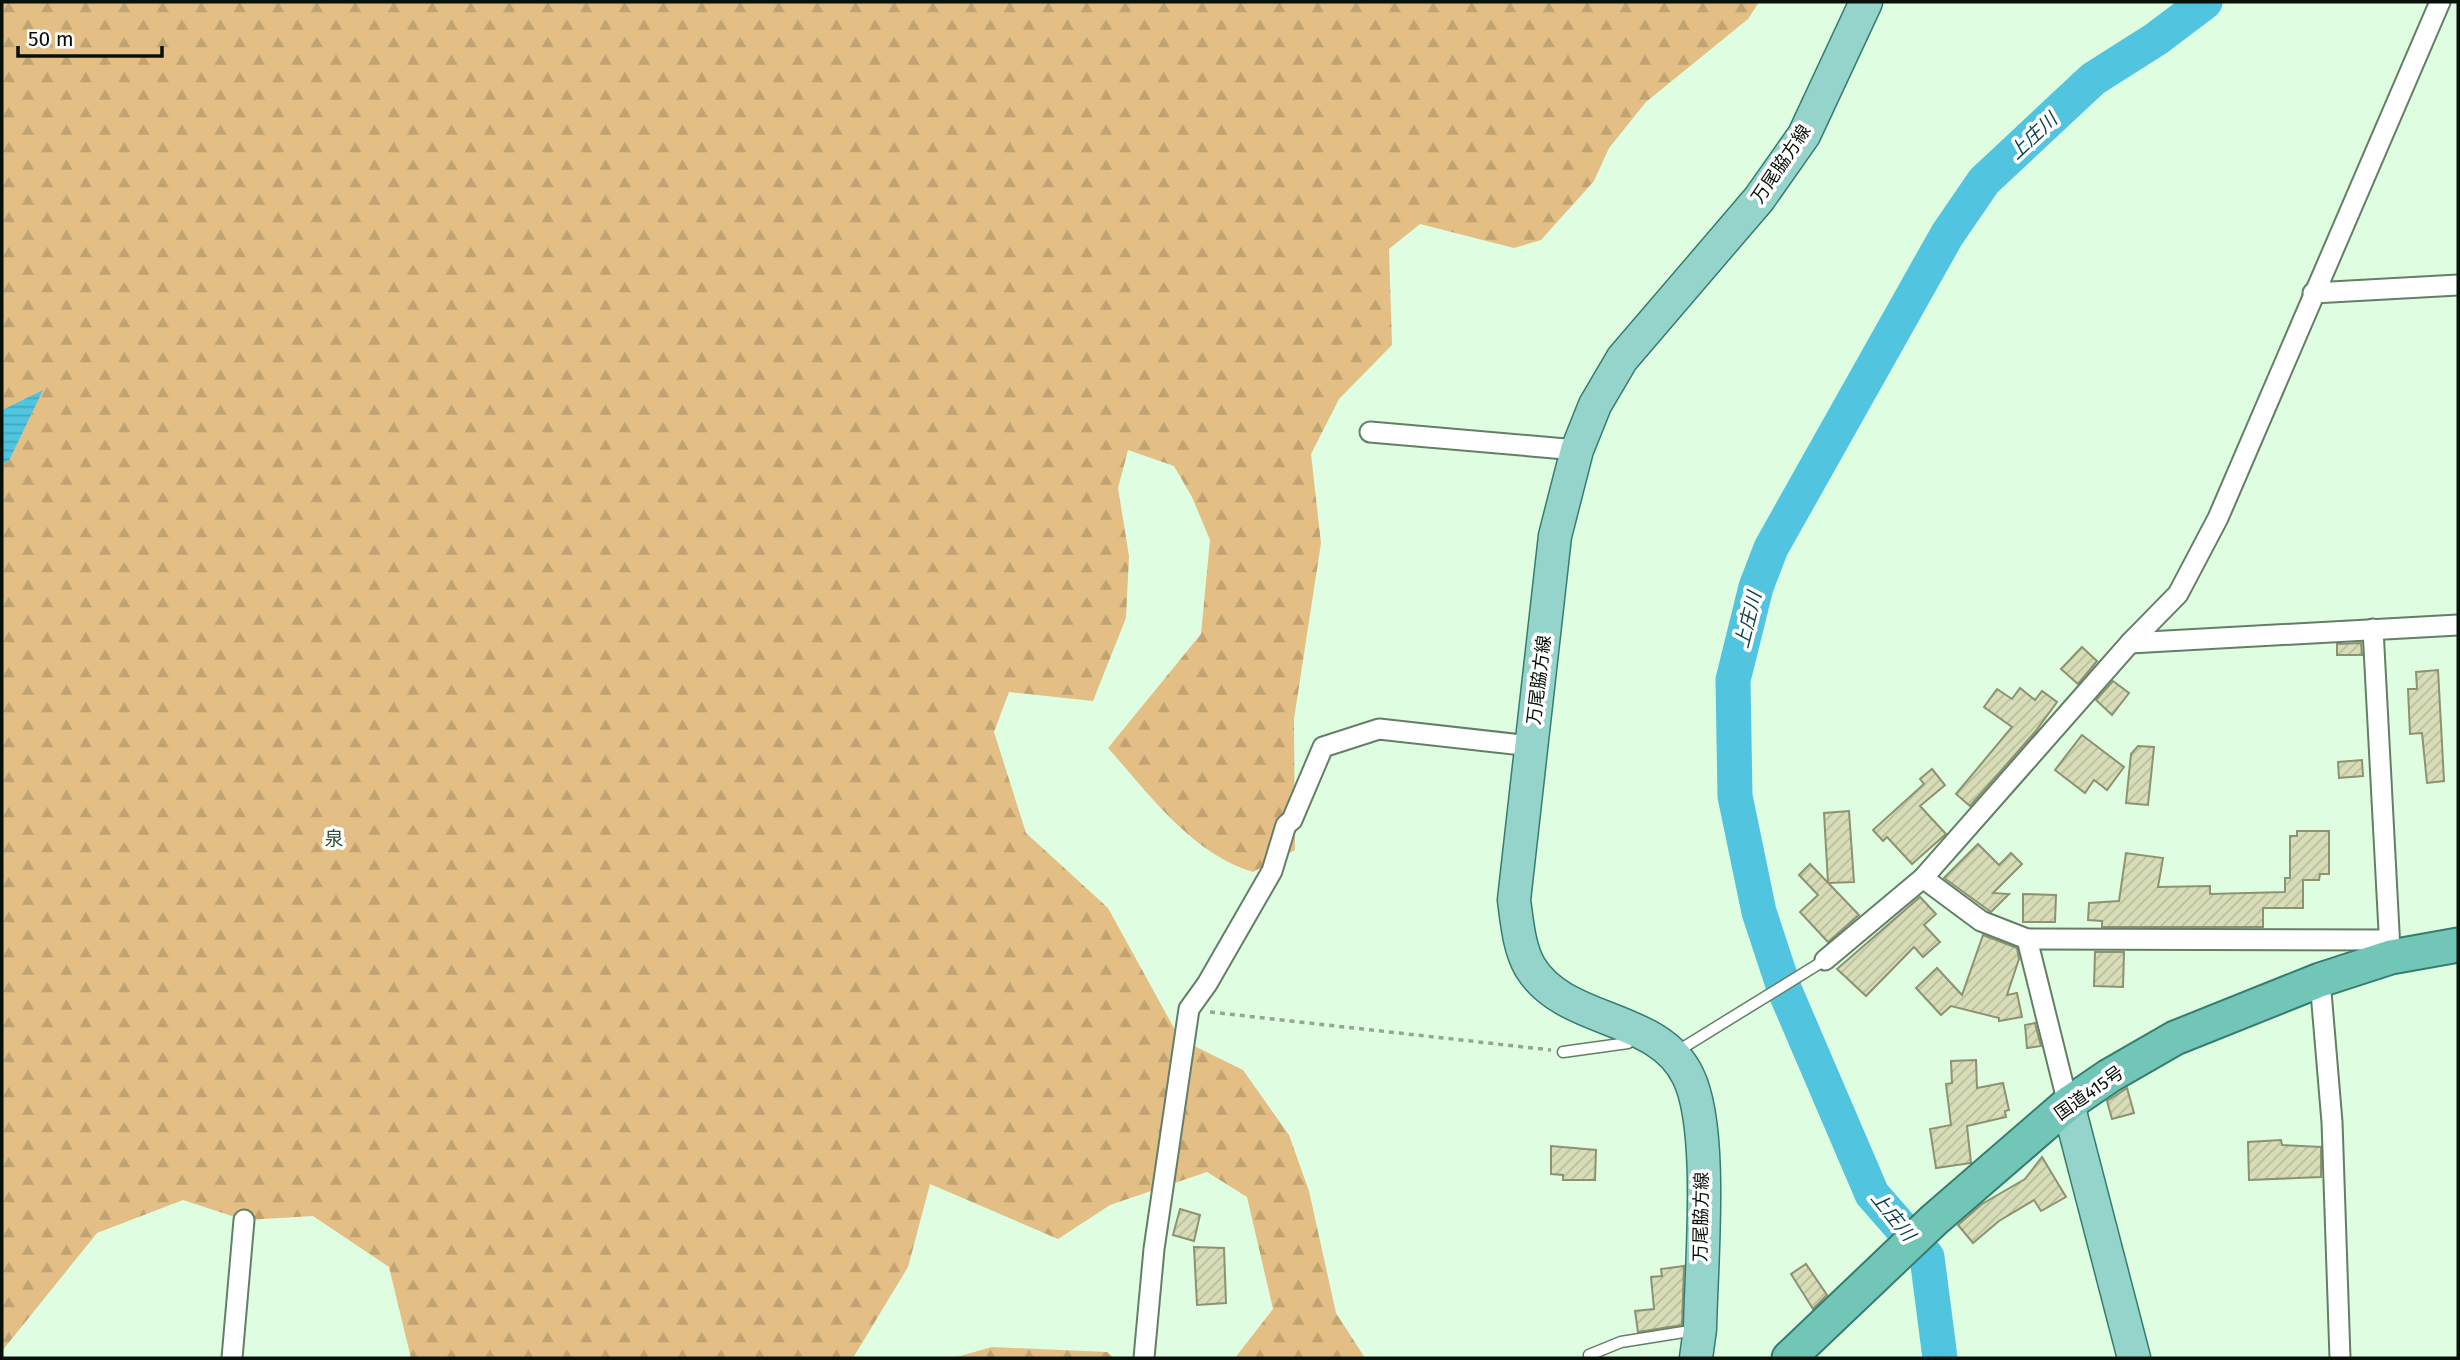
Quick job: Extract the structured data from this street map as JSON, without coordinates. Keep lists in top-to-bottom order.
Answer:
{
  "streets": {
    "highway": ["国道415号"],
    "main road": ["万尾脇方線"]
  },
  "districts": ["泉"],
  "water": ["上庄川"],
  "scale_bar": "50 m"
}
